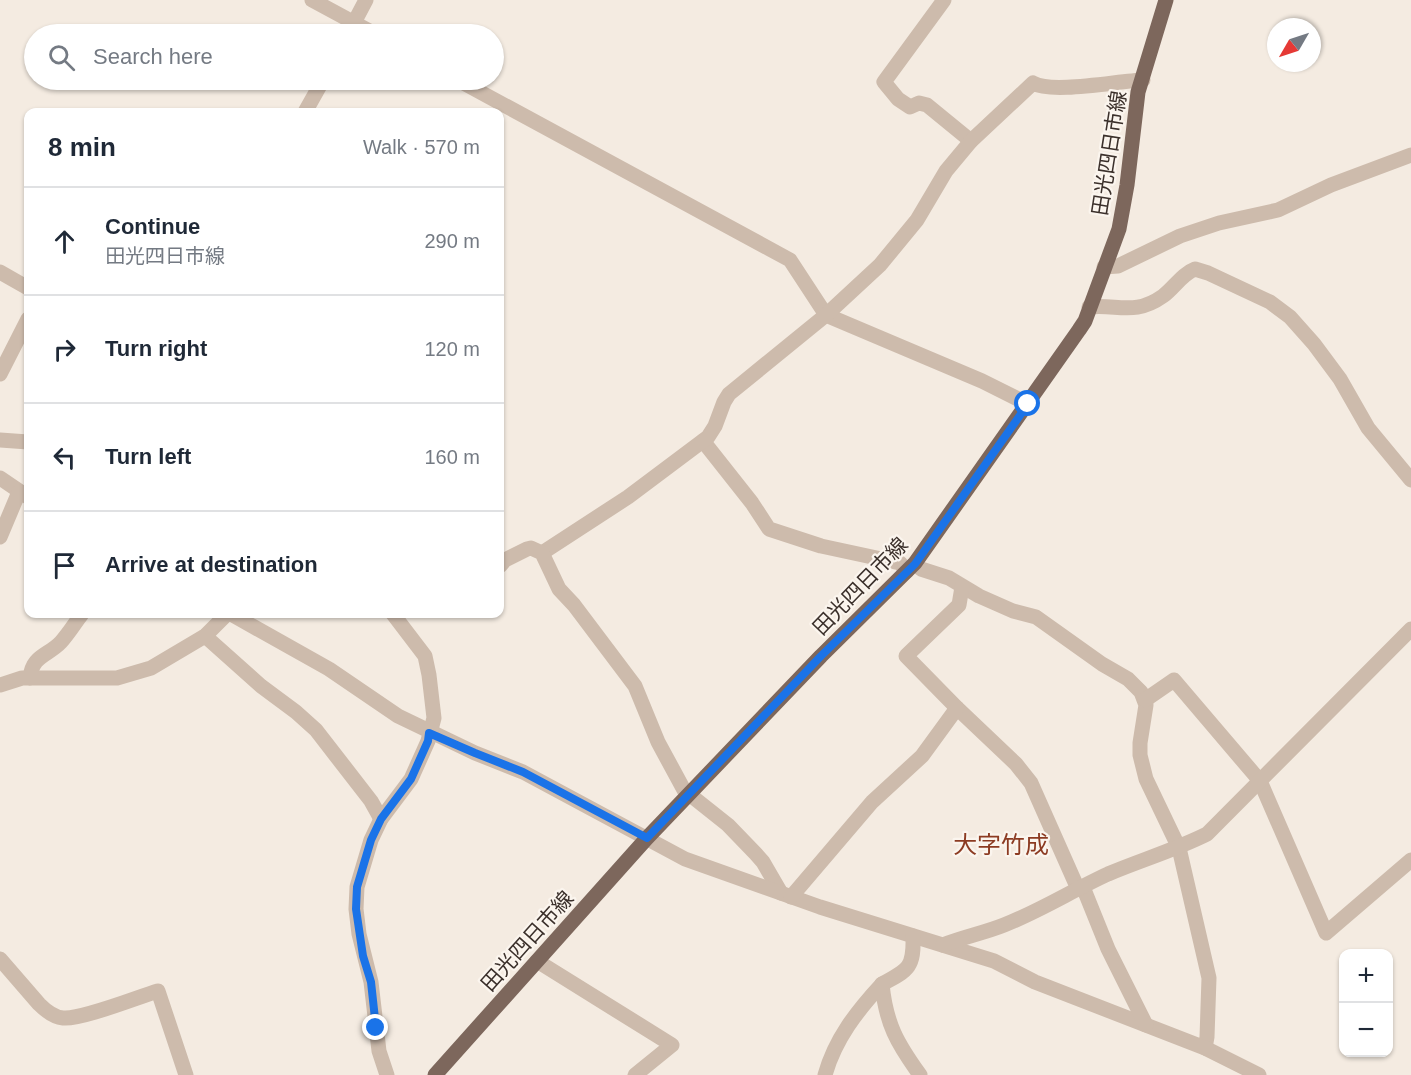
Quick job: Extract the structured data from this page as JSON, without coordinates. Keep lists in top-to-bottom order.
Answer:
{
  "streets": {
    "main road": ["田光四日市線"]
  },
  "districts": ["大字竹成"],
  "north": "bottom left",
  "page": {
    "search": "Search here",
    "heading": ["8 min", "Walk · 570 m"],
    "list": [
      ["Continue", "田光四日市線", "290 m"],
      ["Turn right", "120 m"],
      ["Turn left", "160 m"],
      "Arrive at destination"
    ],
    "map_buttons": ["+", "−"]
  }
}
